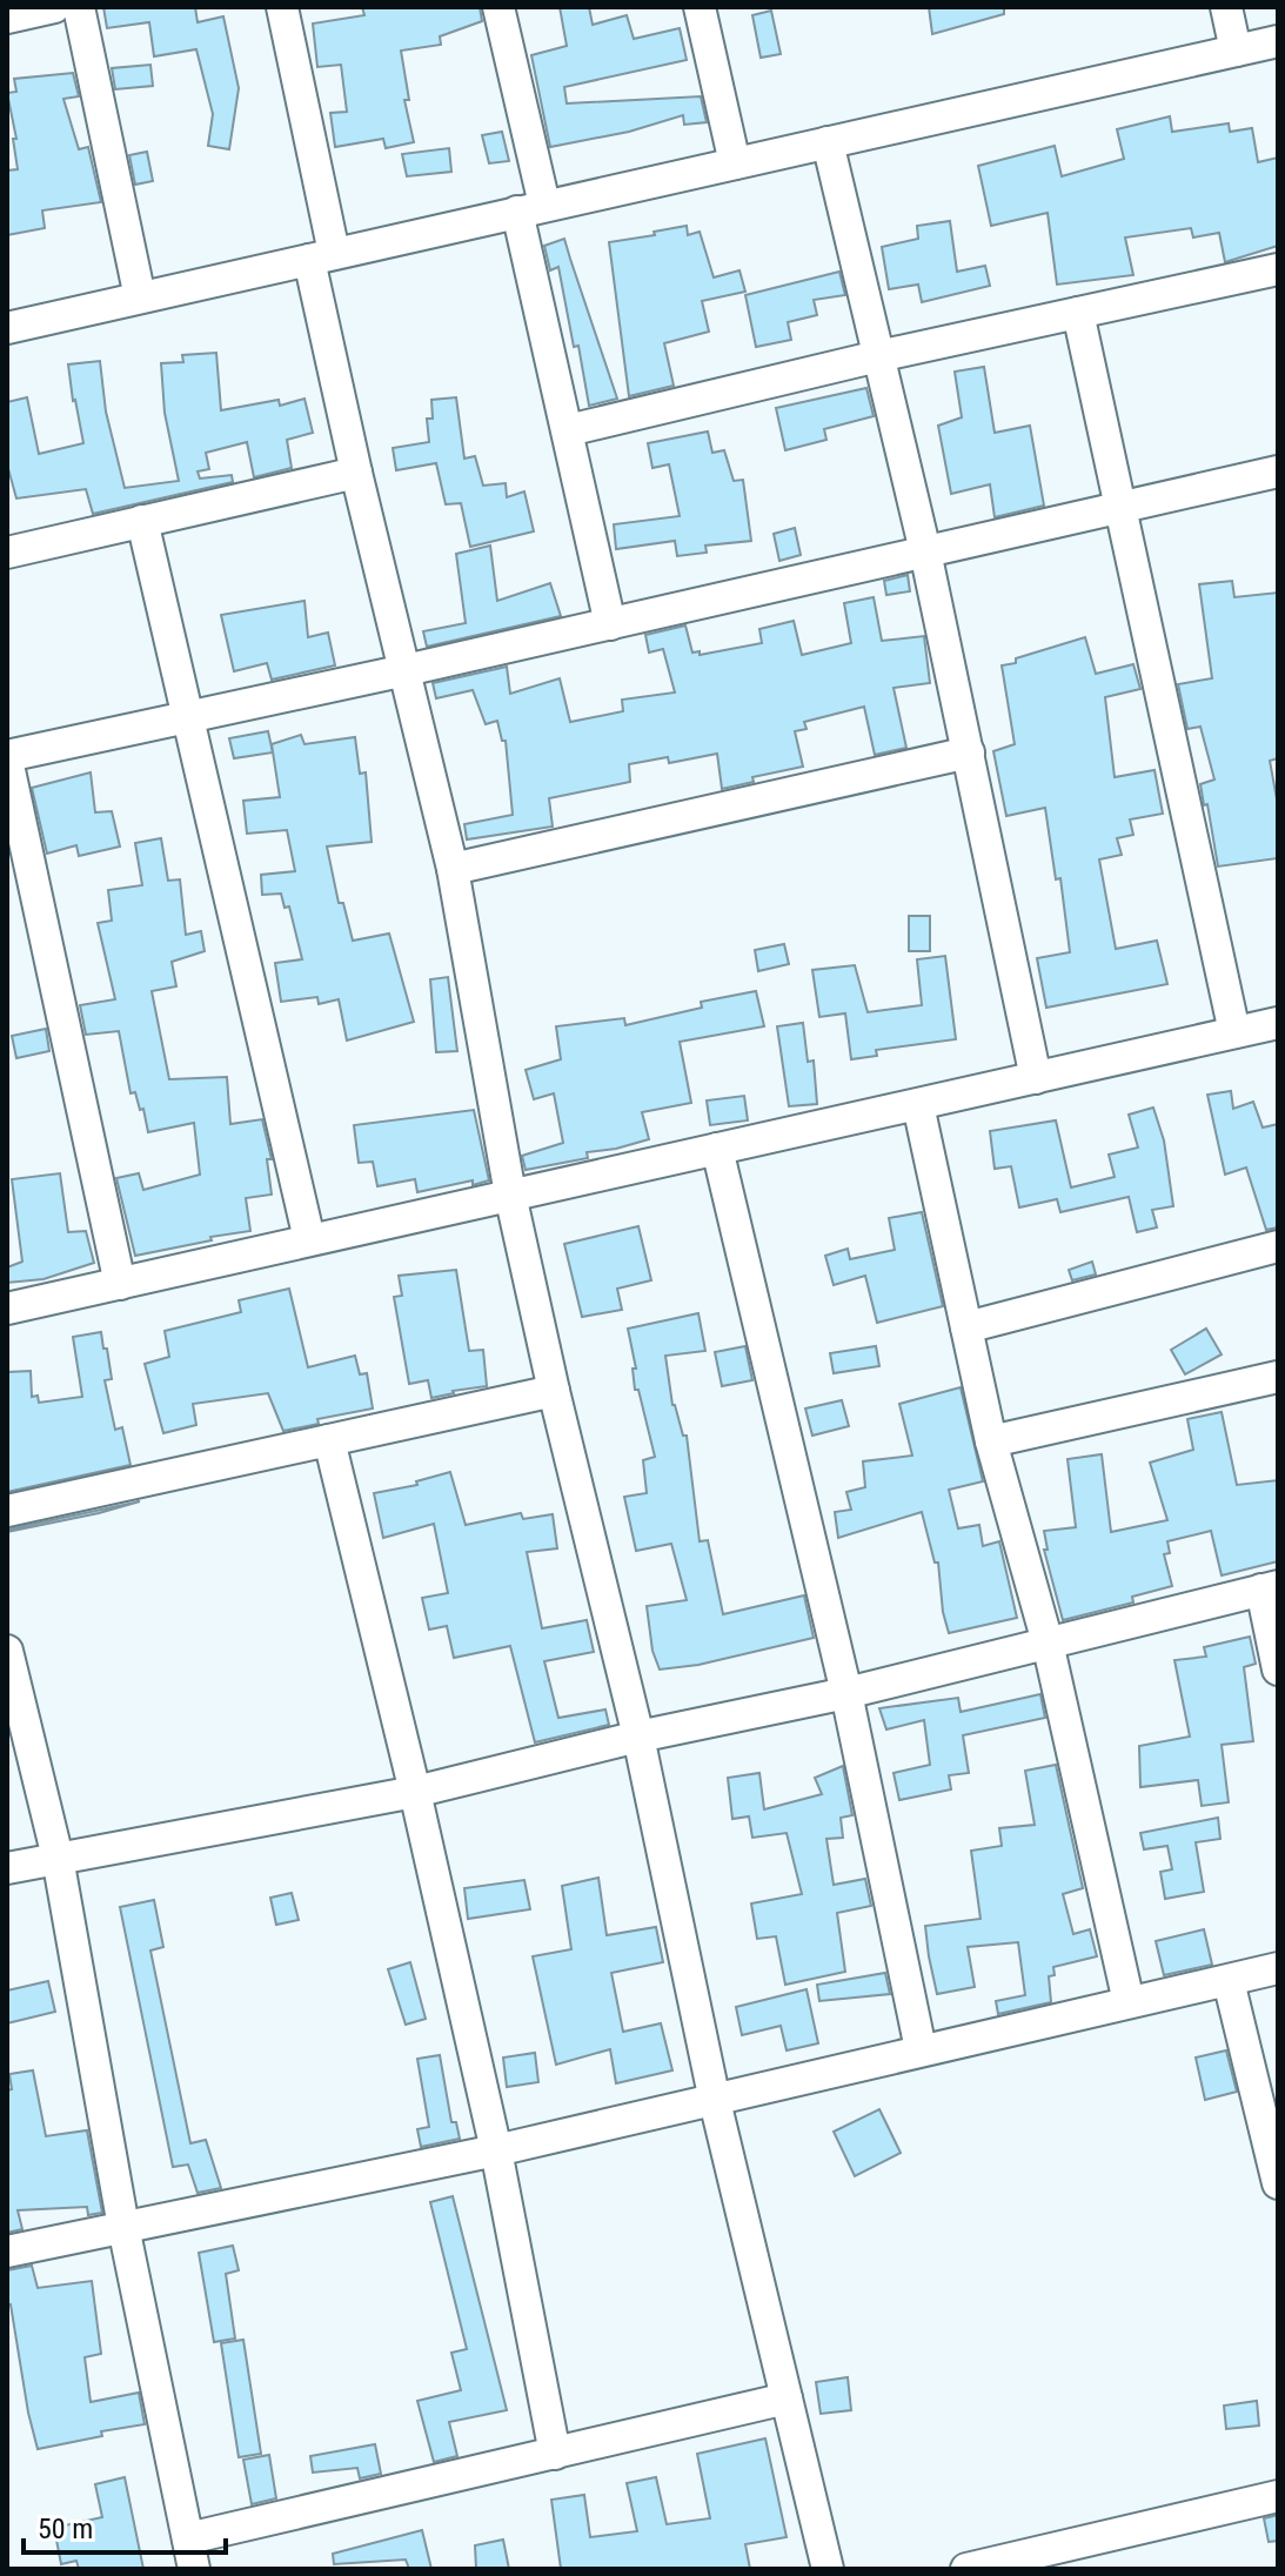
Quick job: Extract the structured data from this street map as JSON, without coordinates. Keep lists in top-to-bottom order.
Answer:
{
  "scale_bar": "50 m"
}
